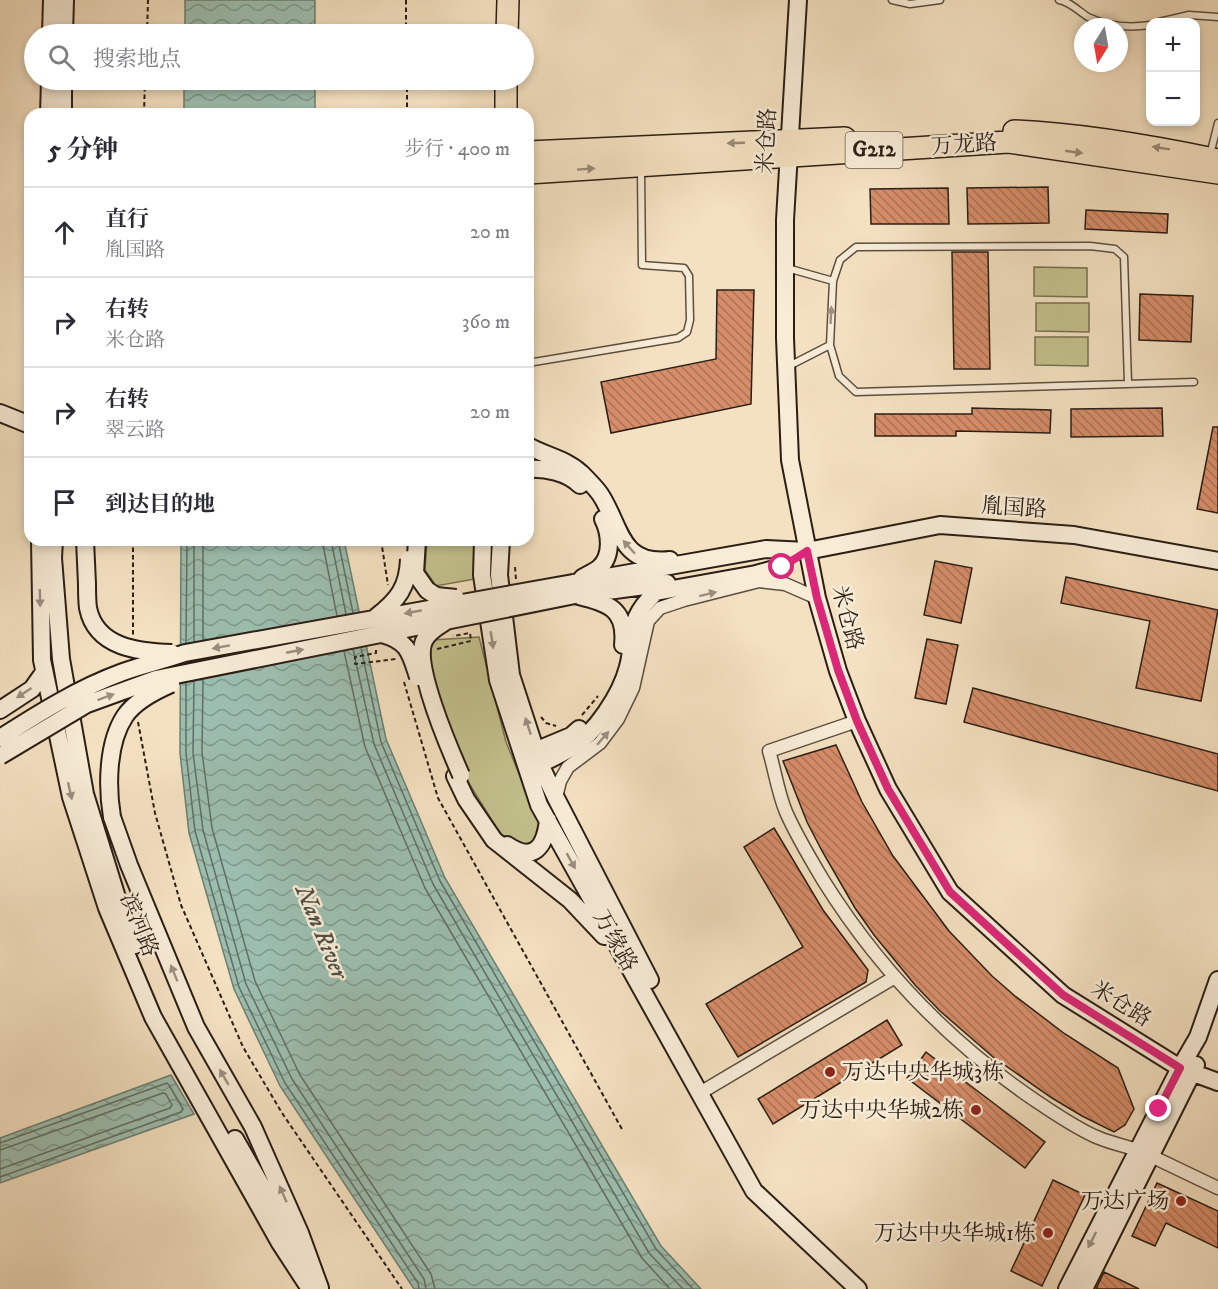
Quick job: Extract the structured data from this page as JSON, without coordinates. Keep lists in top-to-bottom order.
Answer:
{
  "streets": {
    "highway": ["万龙路", "G212"],
    "street": [
      "米仓路",
      "胤国路",
      "滨河路",
      "万缘路"
    ]
  },
  "crossings": [
    ["米仓路", "万龙路"],
    ["米仓路", "胤国路"]
  ],
  "water": ["Nan River"],
  "places": [
    "万达中央华城3栋",
    "万达中央华城2栋",
    "万达广场",
    "万达中央华城1栋"
  ],
  "north": "bottom",
  "page": {
    "map_buttons": ["+", "−"],
    "search": "搜索地点",
    "heading": ["5 分钟", "步行 · 400 m"],
    "list": [
      ["直行", "胤国路", "20 m"],
      ["右转", "米仓路", "360 m"],
      ["右转", "翠云路", "20 m"],
      "到达目的地"
    ]
  }
}
